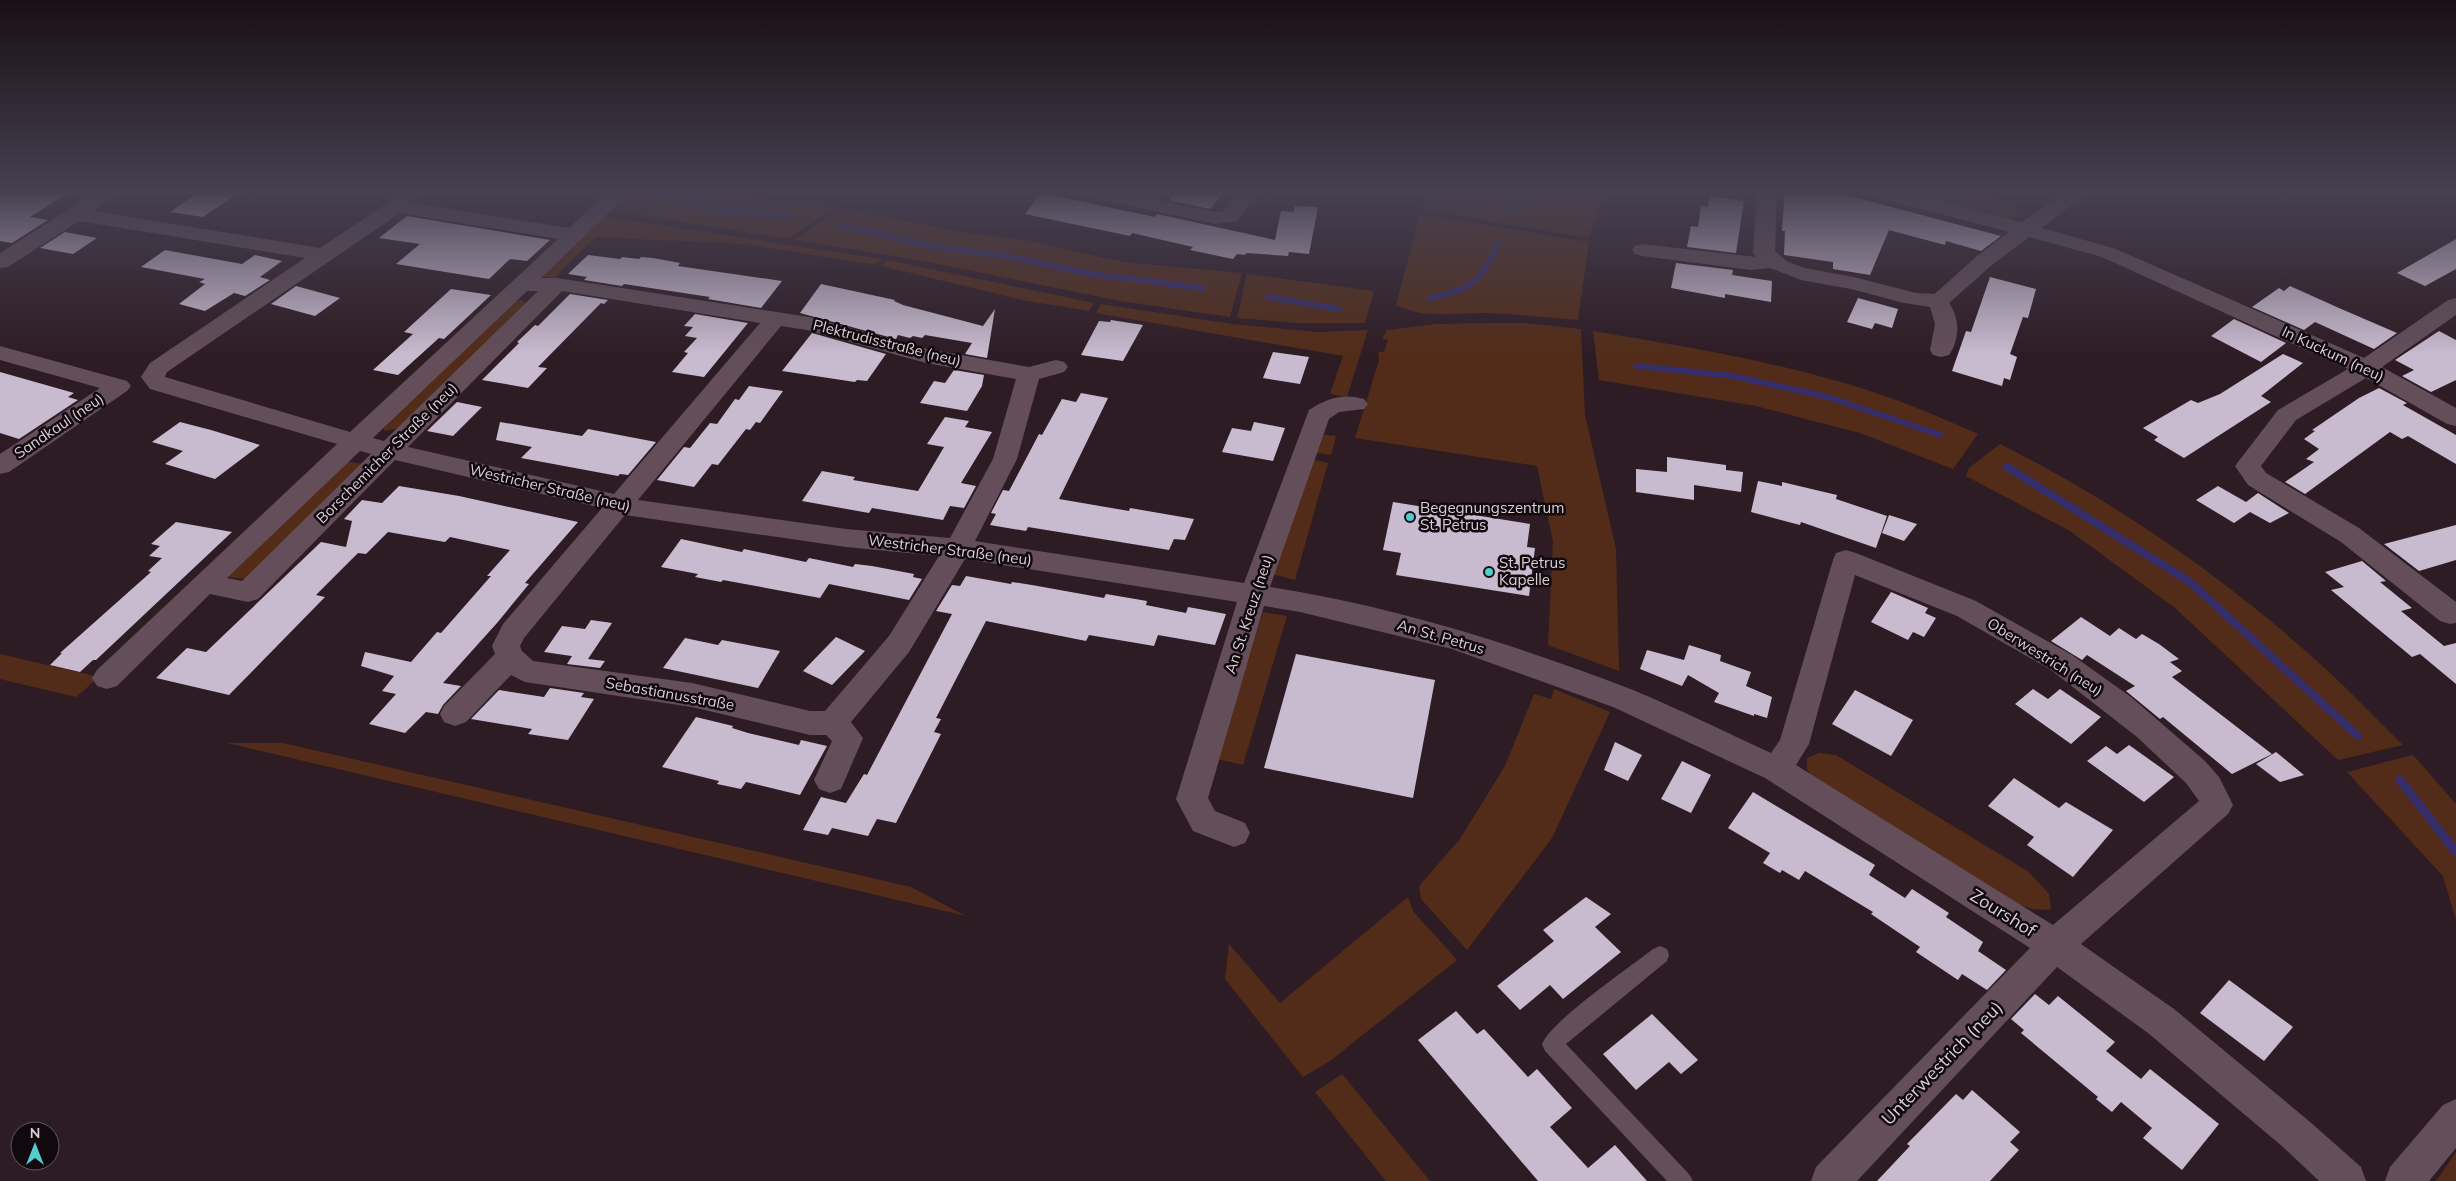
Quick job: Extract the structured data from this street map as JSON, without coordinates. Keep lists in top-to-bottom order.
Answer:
{
  "streets": {
    "street": [
      "Plektrudisstraße (neu)",
      "In Kuckum (neu)",
      "Sandkaul (neu)",
      "Borschemicher Straße (neu)",
      "Westricher Straße (neu)",
      "An St. Kreuz (neu)",
      "An St. Petrus",
      "Oberwestrich (neu)",
      "Sebastianusstraße",
      "Zourshof",
      "Unterwestrich (neu)"
    ]
  },
  "crossings": [
    ["Plektrudisstraße (neu)", "Borschemicher Straße (neu)"],
    ["Sandkaul (neu)", "Westricher Straße (neu)"],
    ["Borschemicher Straße (neu)", "Westricher Straße (neu)"],
    ["Westricher Straße (neu)", "An St. Kreuz (neu)"],
    ["Westricher Straße (neu)", "An St. Petrus"],
    ["An St. Kreuz (neu)", "An St. Petrus"],
    ["An St. Petrus", "Zourshof"],
    ["Oberwestrich (neu)", "Zourshof"],
    ["Oberwestrich (neu)", "Unterwestrich (neu)"],
    ["Zourshof", "Unterwestrich (neu)"]
  ],
  "places": ["Begegnungszentrum St. Petrus", "St. Petrus Kapelle"],
  "north": "top"
}
